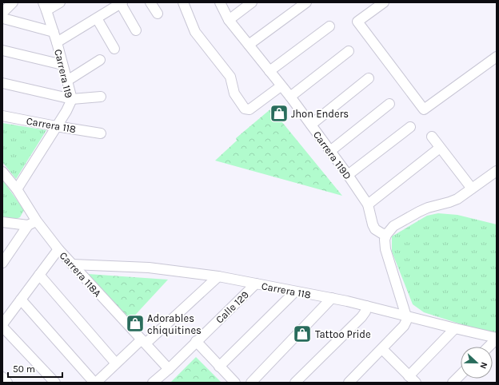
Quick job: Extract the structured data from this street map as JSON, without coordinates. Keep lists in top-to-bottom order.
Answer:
{
  "streets": {
    "street": [
      "Carrera 119",
      "Carrera 118",
      "Carrera 119D",
      "Carrera 118A",
      "Calle 129"
    ]
  },
  "crossings": [
    ["Carrera 119", "Carrera 118"],
    ["Carrera 119", "Carrera 118A"],
    ["Carrera 118", "Carrera 118A"],
    ["Carrera 118", "Calle 129"],
    ["Carrera 118A", "Calle 129"]
  ],
  "places": {
    "shop": ["Jhon Enders", "Adorables chiquitines", "Tattoo Pride"]
  },
  "scale_bar": "50 m",
  "north": "right"
}
